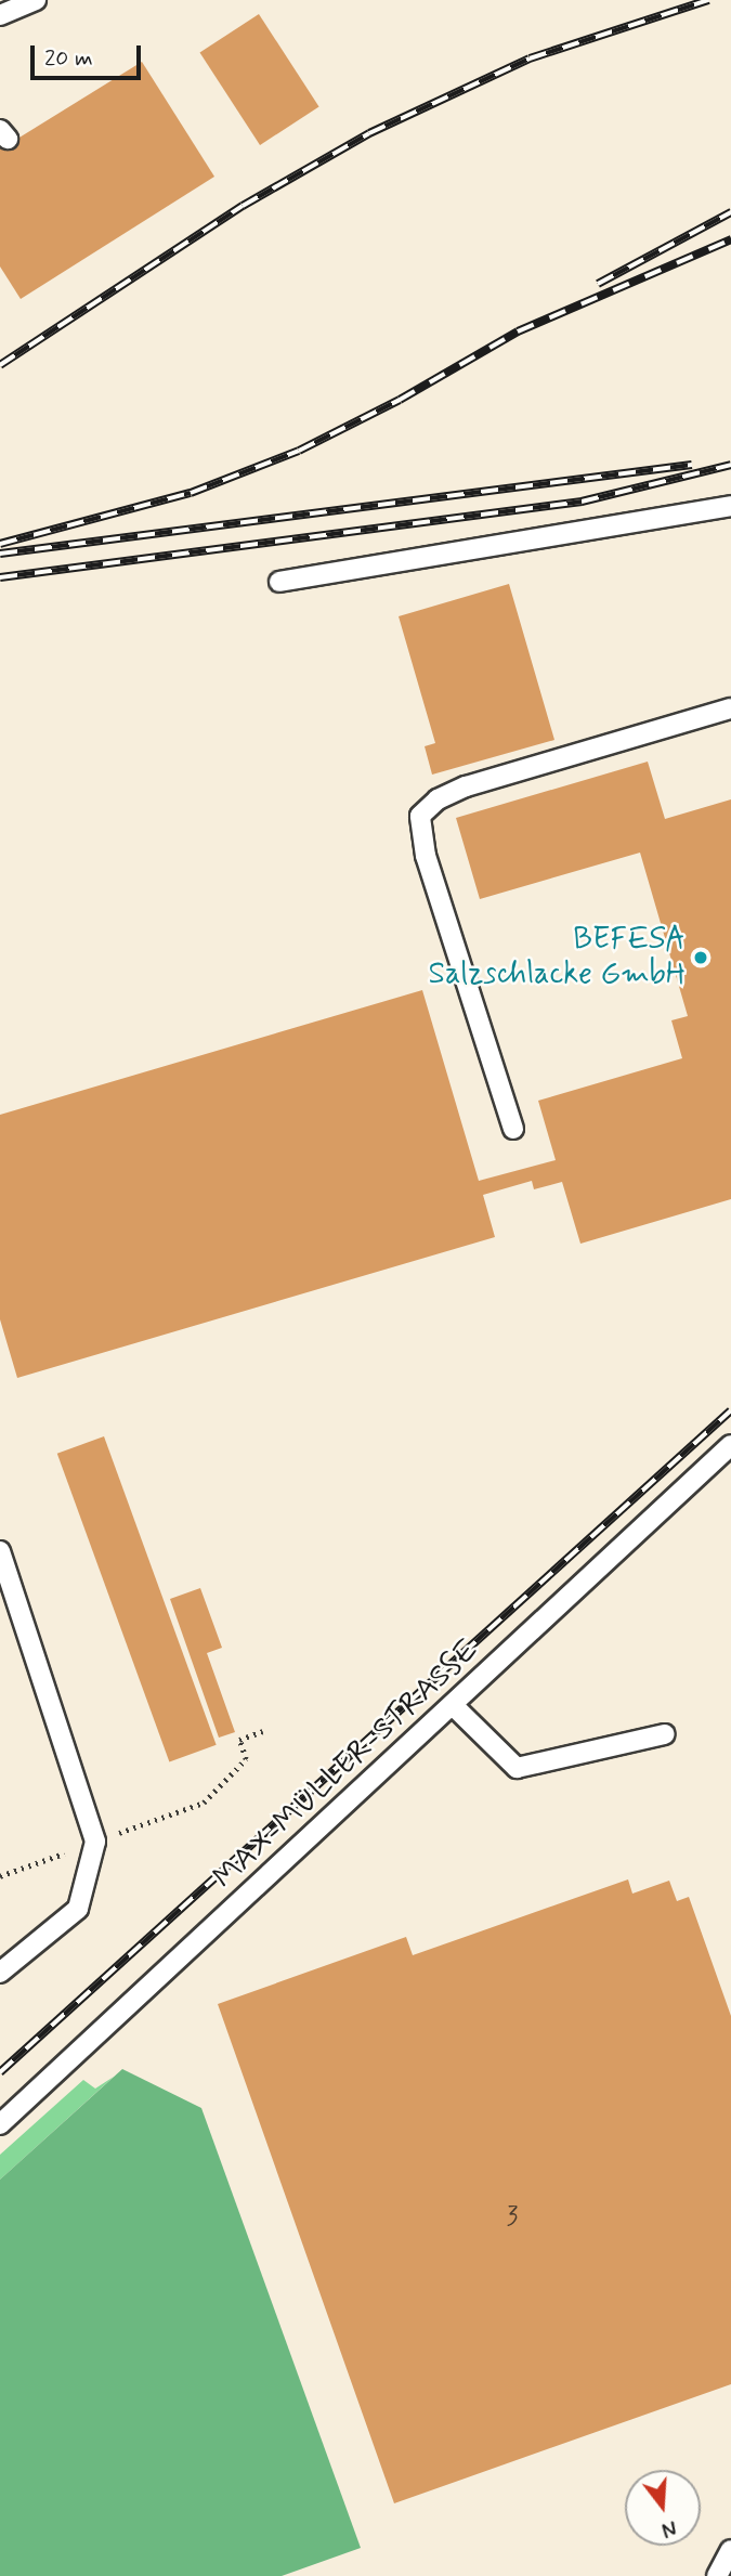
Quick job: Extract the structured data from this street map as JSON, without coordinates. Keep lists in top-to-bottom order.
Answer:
{
  "streets": {
    "lane": ["MAX-MÜLLER-STRASSE"]
  },
  "places": ["BEFESA Salzschlacke GmbH"],
  "house_numbers": ["3"],
  "scale_bar": "20 m",
  "north": "bottom"
}
